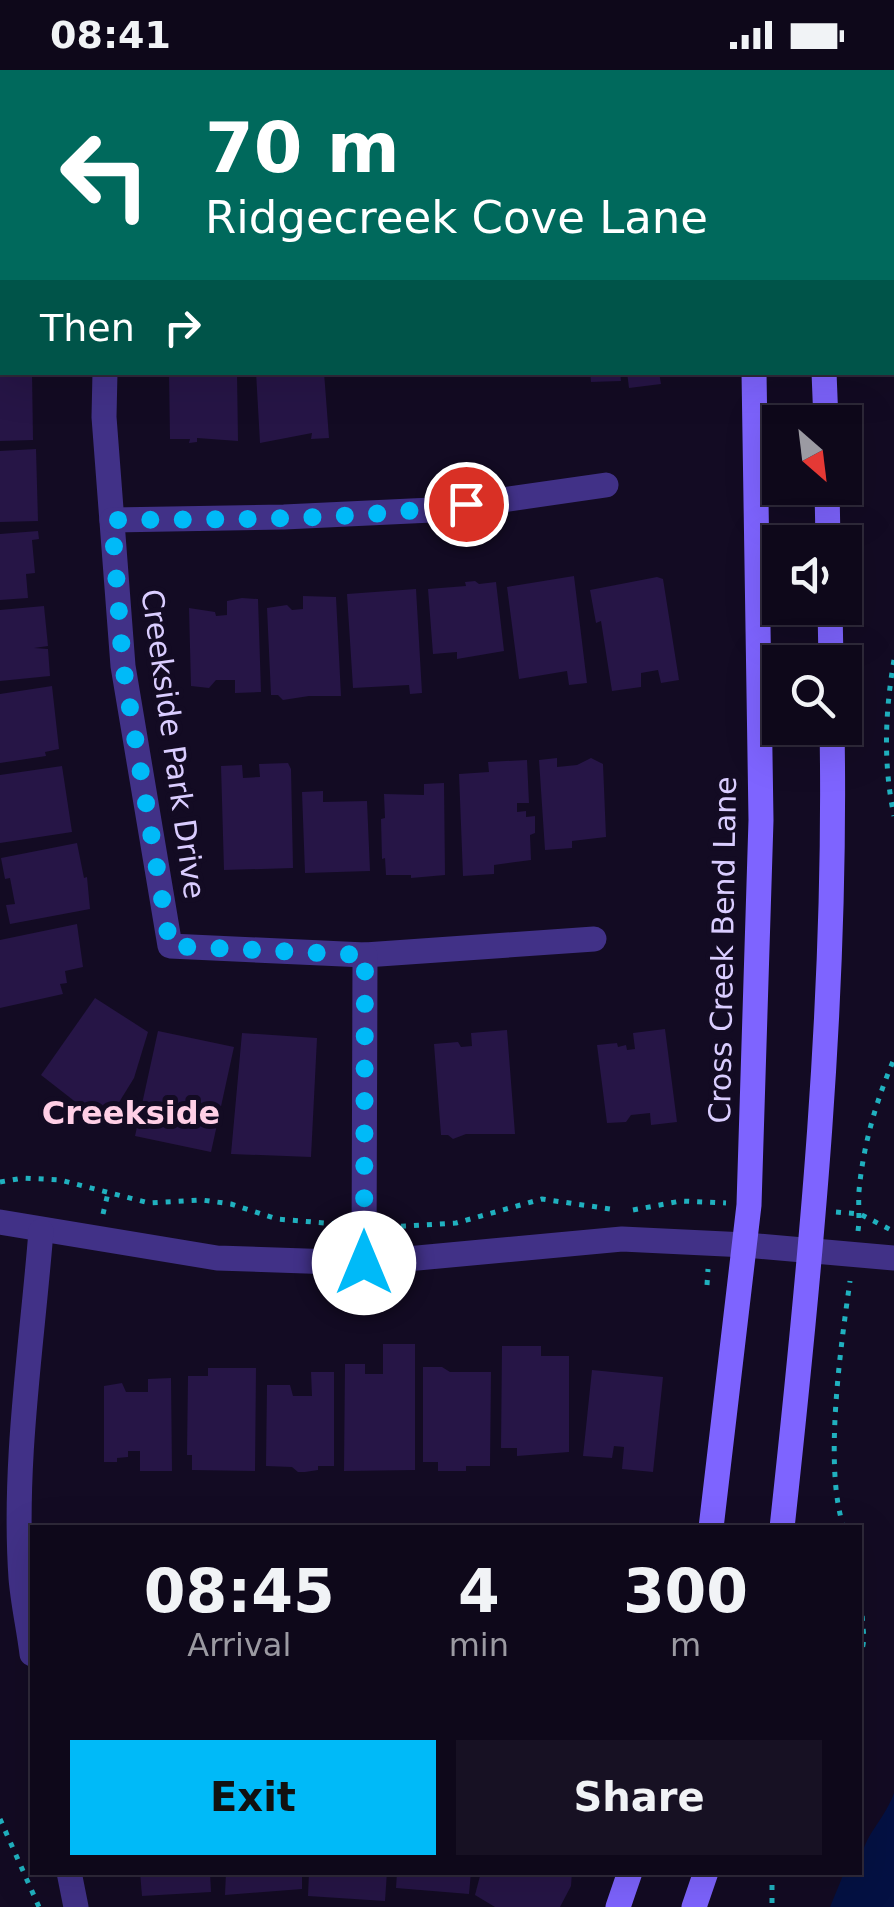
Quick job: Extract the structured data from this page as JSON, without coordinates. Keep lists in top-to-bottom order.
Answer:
{
  "streets": {
    "main road": ["Cross Creek Bend Lane"],
    "street": ["Creekside Park Drive"]
  },
  "districts": ["Creekside"],
  "north": "bottom right",
  "page": {
    "status": "08:41",
    "turn": ["70 m", "Ridgecreek Cove Lane"],
    "then": "Then",
    "eta": [
      "08:45",
      "Arrival",
      "4",
      "min",
      "300",
      "m"
    ],
    "buttons": ["Exit", "Share"]
  }
}
